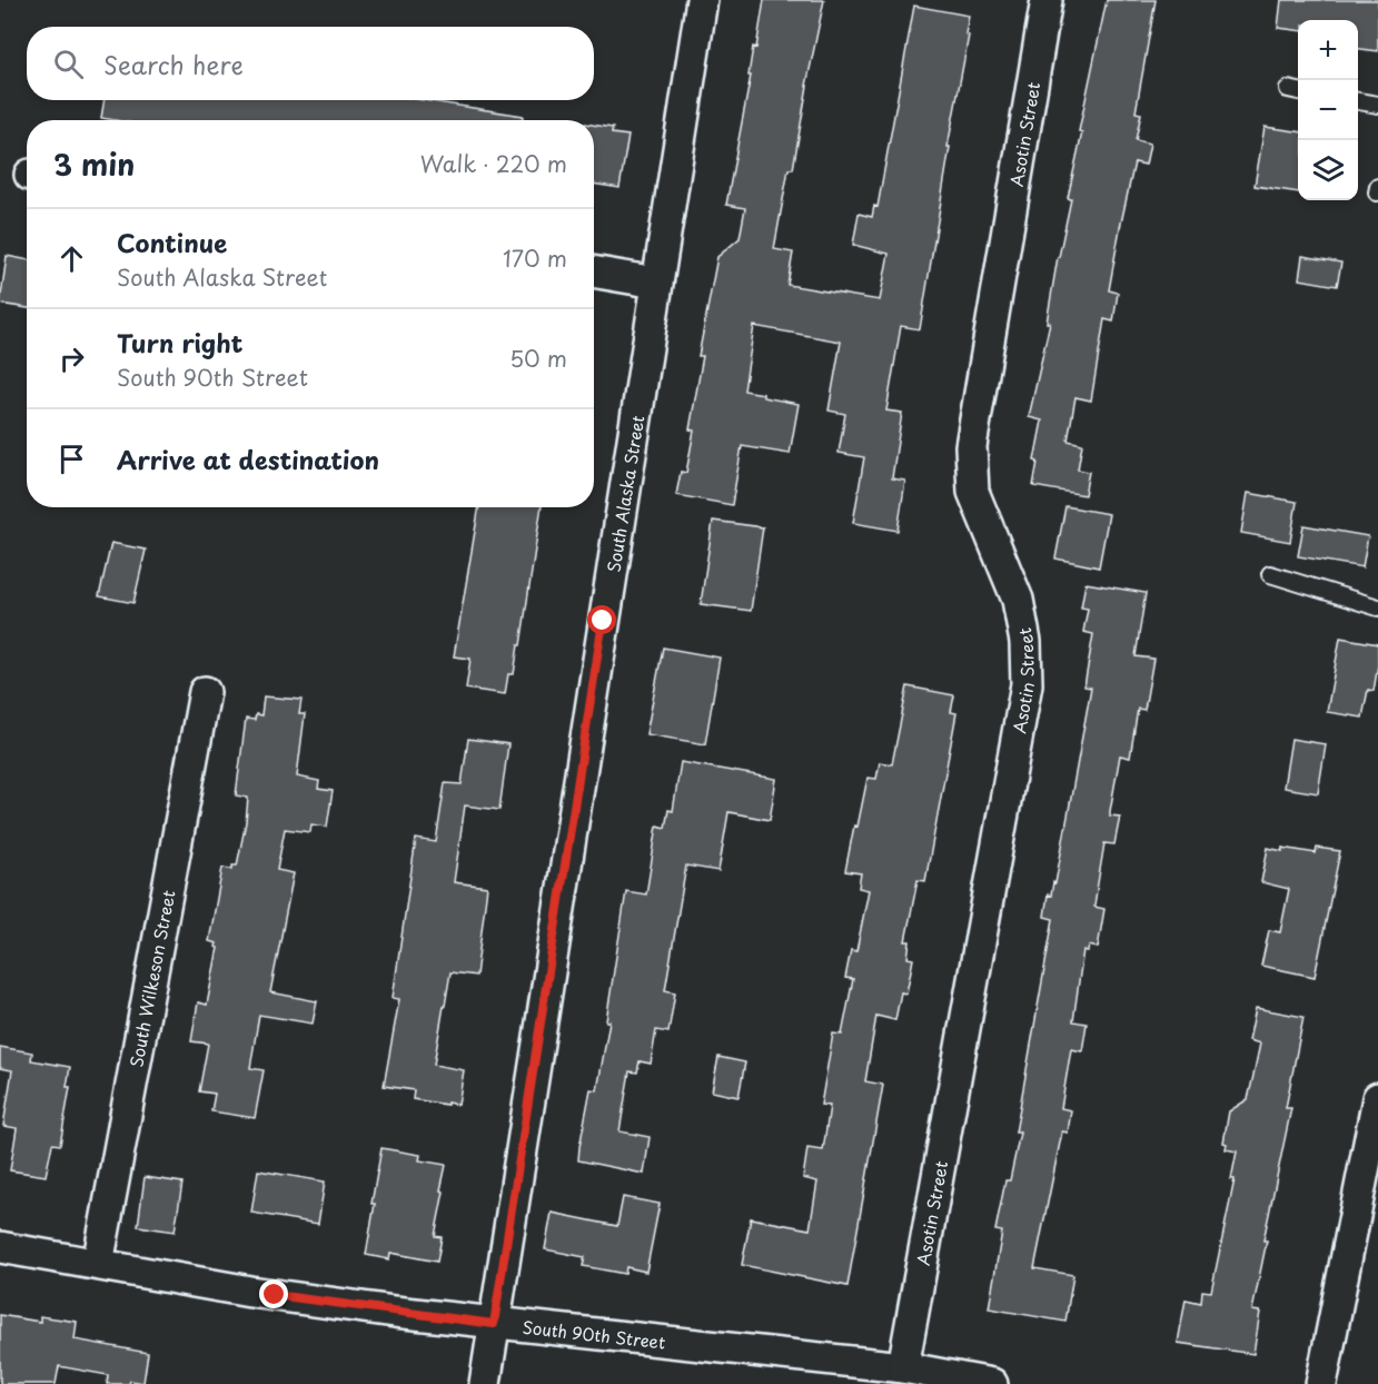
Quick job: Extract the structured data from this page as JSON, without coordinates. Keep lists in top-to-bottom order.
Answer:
{
  "streets": {
    "street": [
      "Asotin Street",
      "South Alaska Street",
      "South Wilkeson Street",
      "South 90th Street"
    ]
  },
  "crossings": [
    ["Asotin Street", "South 90th Street"],
    ["South Alaska Street", "South 90th Street"],
    ["South Wilkeson Street", "South 90th Street"]
  ],
  "page": {
    "map_buttons": ["+", "−"],
    "search": "Search here",
    "heading": ["3 min", "Walk · 220 m"],
    "list": [
      ["Continue", "South Alaska Street", "170 m"],
      ["Turn right", "South 90th Street", "50 m"],
      "Arrive at destination"
    ]
  }
}
